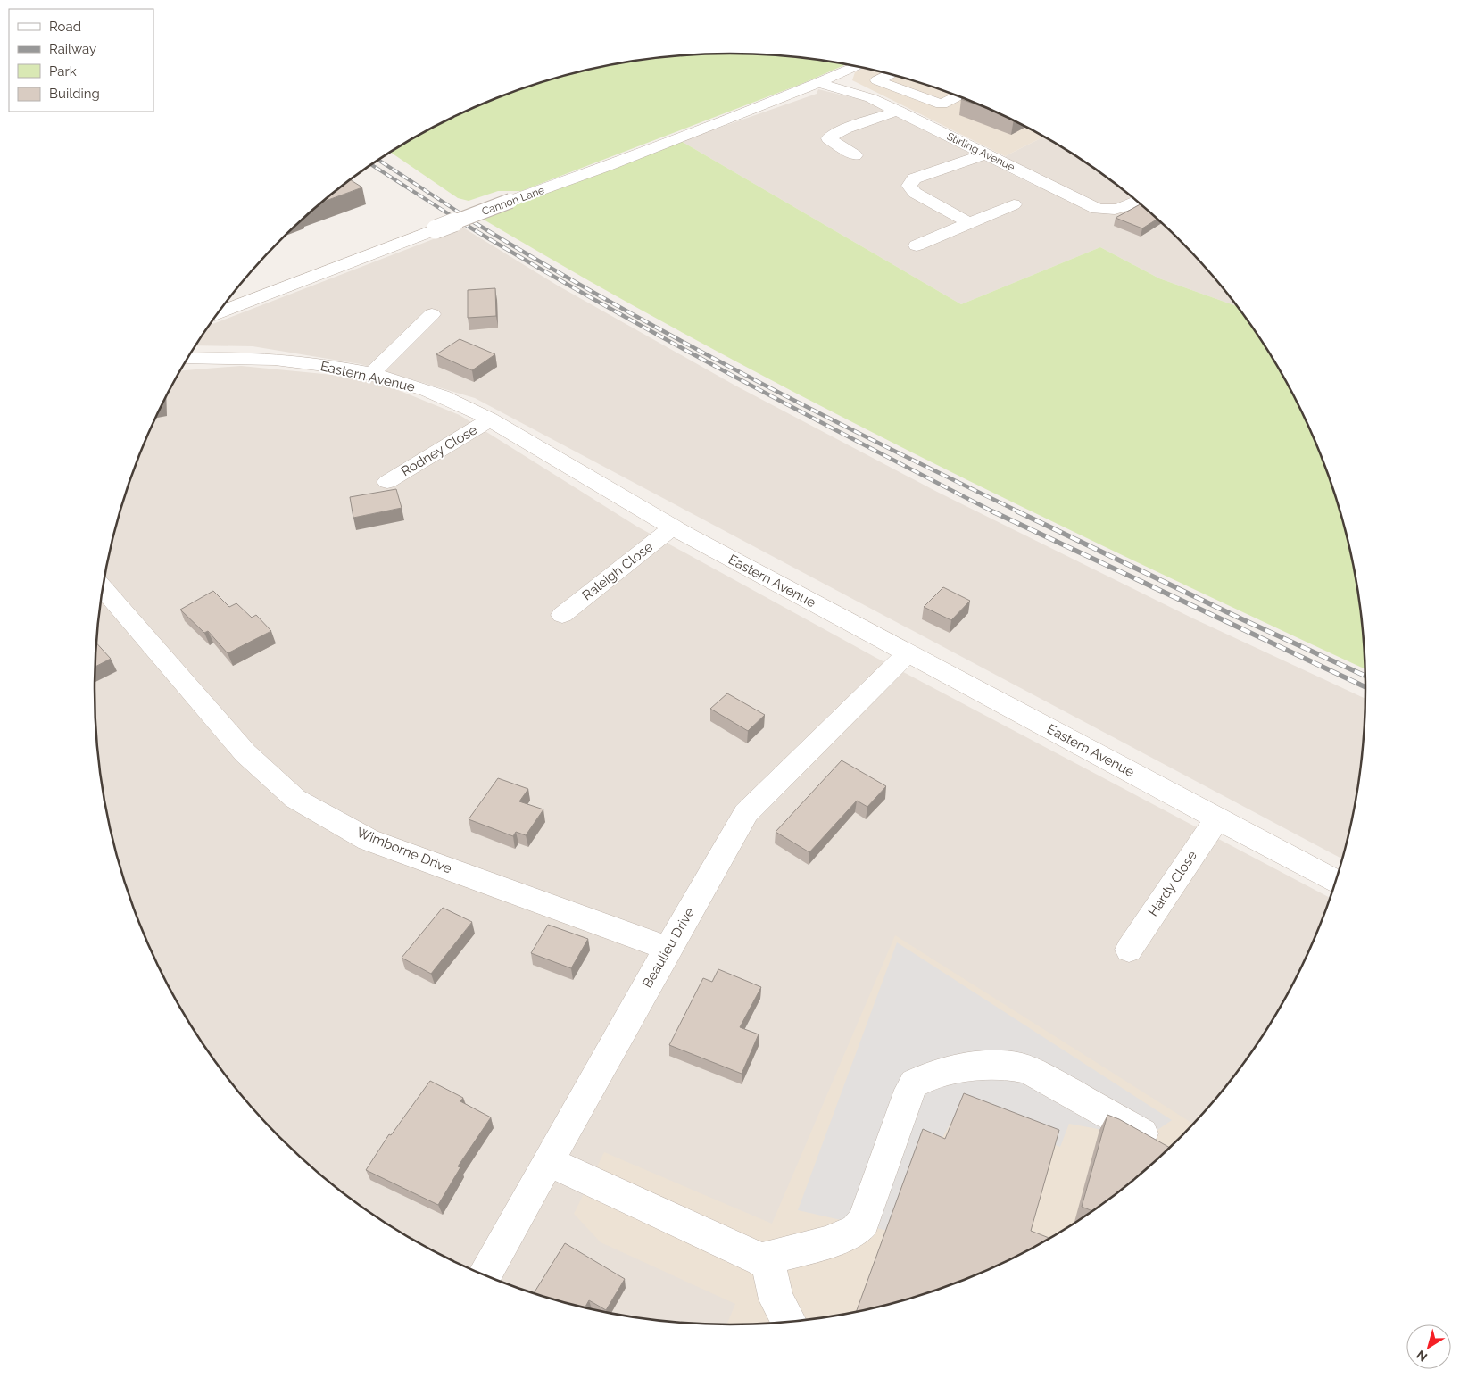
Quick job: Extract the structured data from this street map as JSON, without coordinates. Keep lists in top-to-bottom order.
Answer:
{
  "streets": {
    "street": [
      "Stirling Avenue",
      "Cannon Lane",
      "Eastern Avenue",
      "Rodney Close",
      "Raleigh Close",
      "Wimborne Drive",
      "Hardy Close",
      "Beaulieu Drive"
    ]
  },
  "crossings": [
    ["Stirling Avenue", "Cannon Lane"],
    ["Eastern Avenue", "Rodney Close"],
    ["Eastern Avenue", "Raleigh Close"],
    ["Eastern Avenue", "Hardy Close"],
    ["Eastern Avenue", "Beaulieu Drive"],
    ["Wimborne Drive", "Beaulieu Drive"]
  ],
  "legend": [
    "Road",
    "Railway",
    "Park",
    "Building"
  ],
  "north": "bottom left"
}
